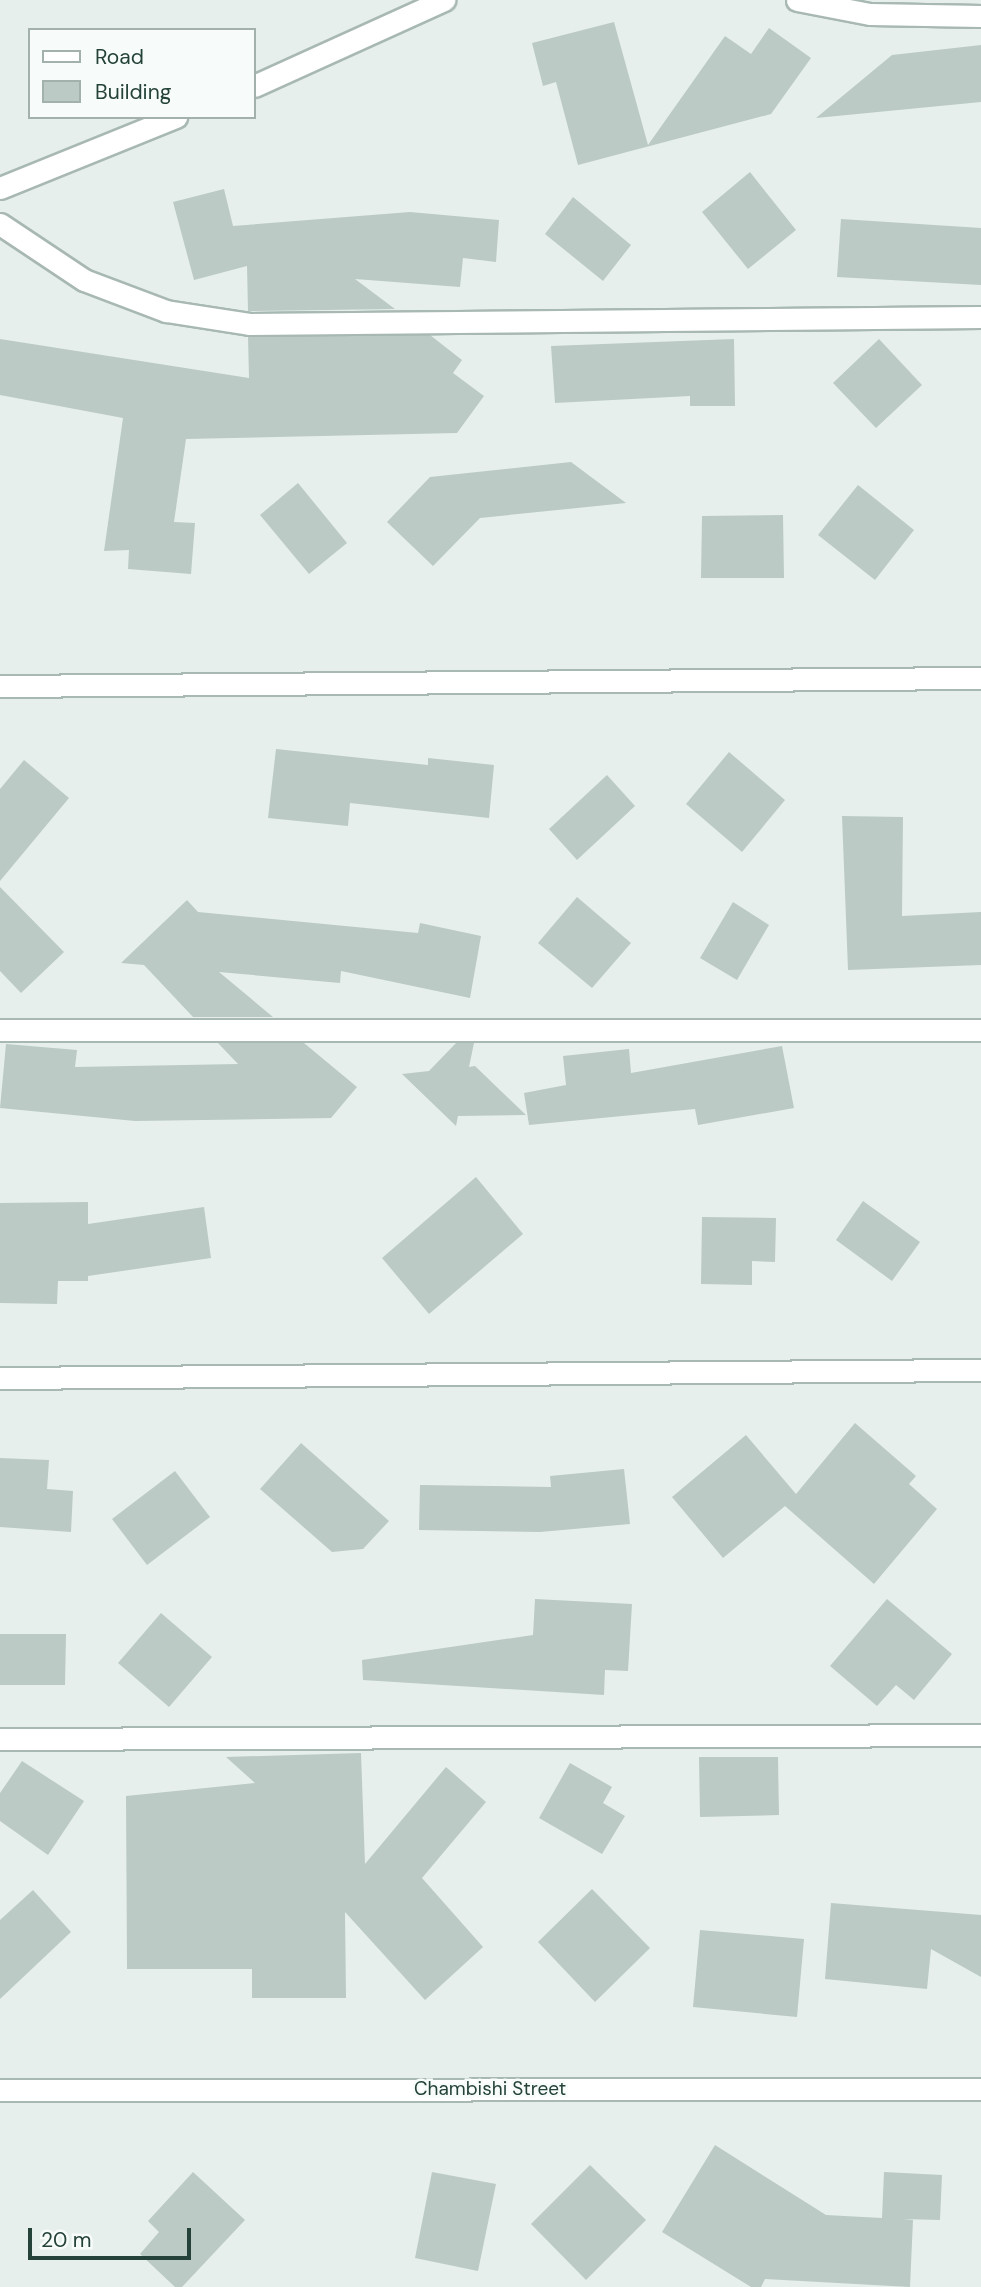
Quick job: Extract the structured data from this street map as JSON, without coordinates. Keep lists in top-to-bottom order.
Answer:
{
  "streets": {
    "street": ["Chambishi Street"]
  },
  "legend": ["Road", "Building"],
  "scale_bar": "20 m"
}
